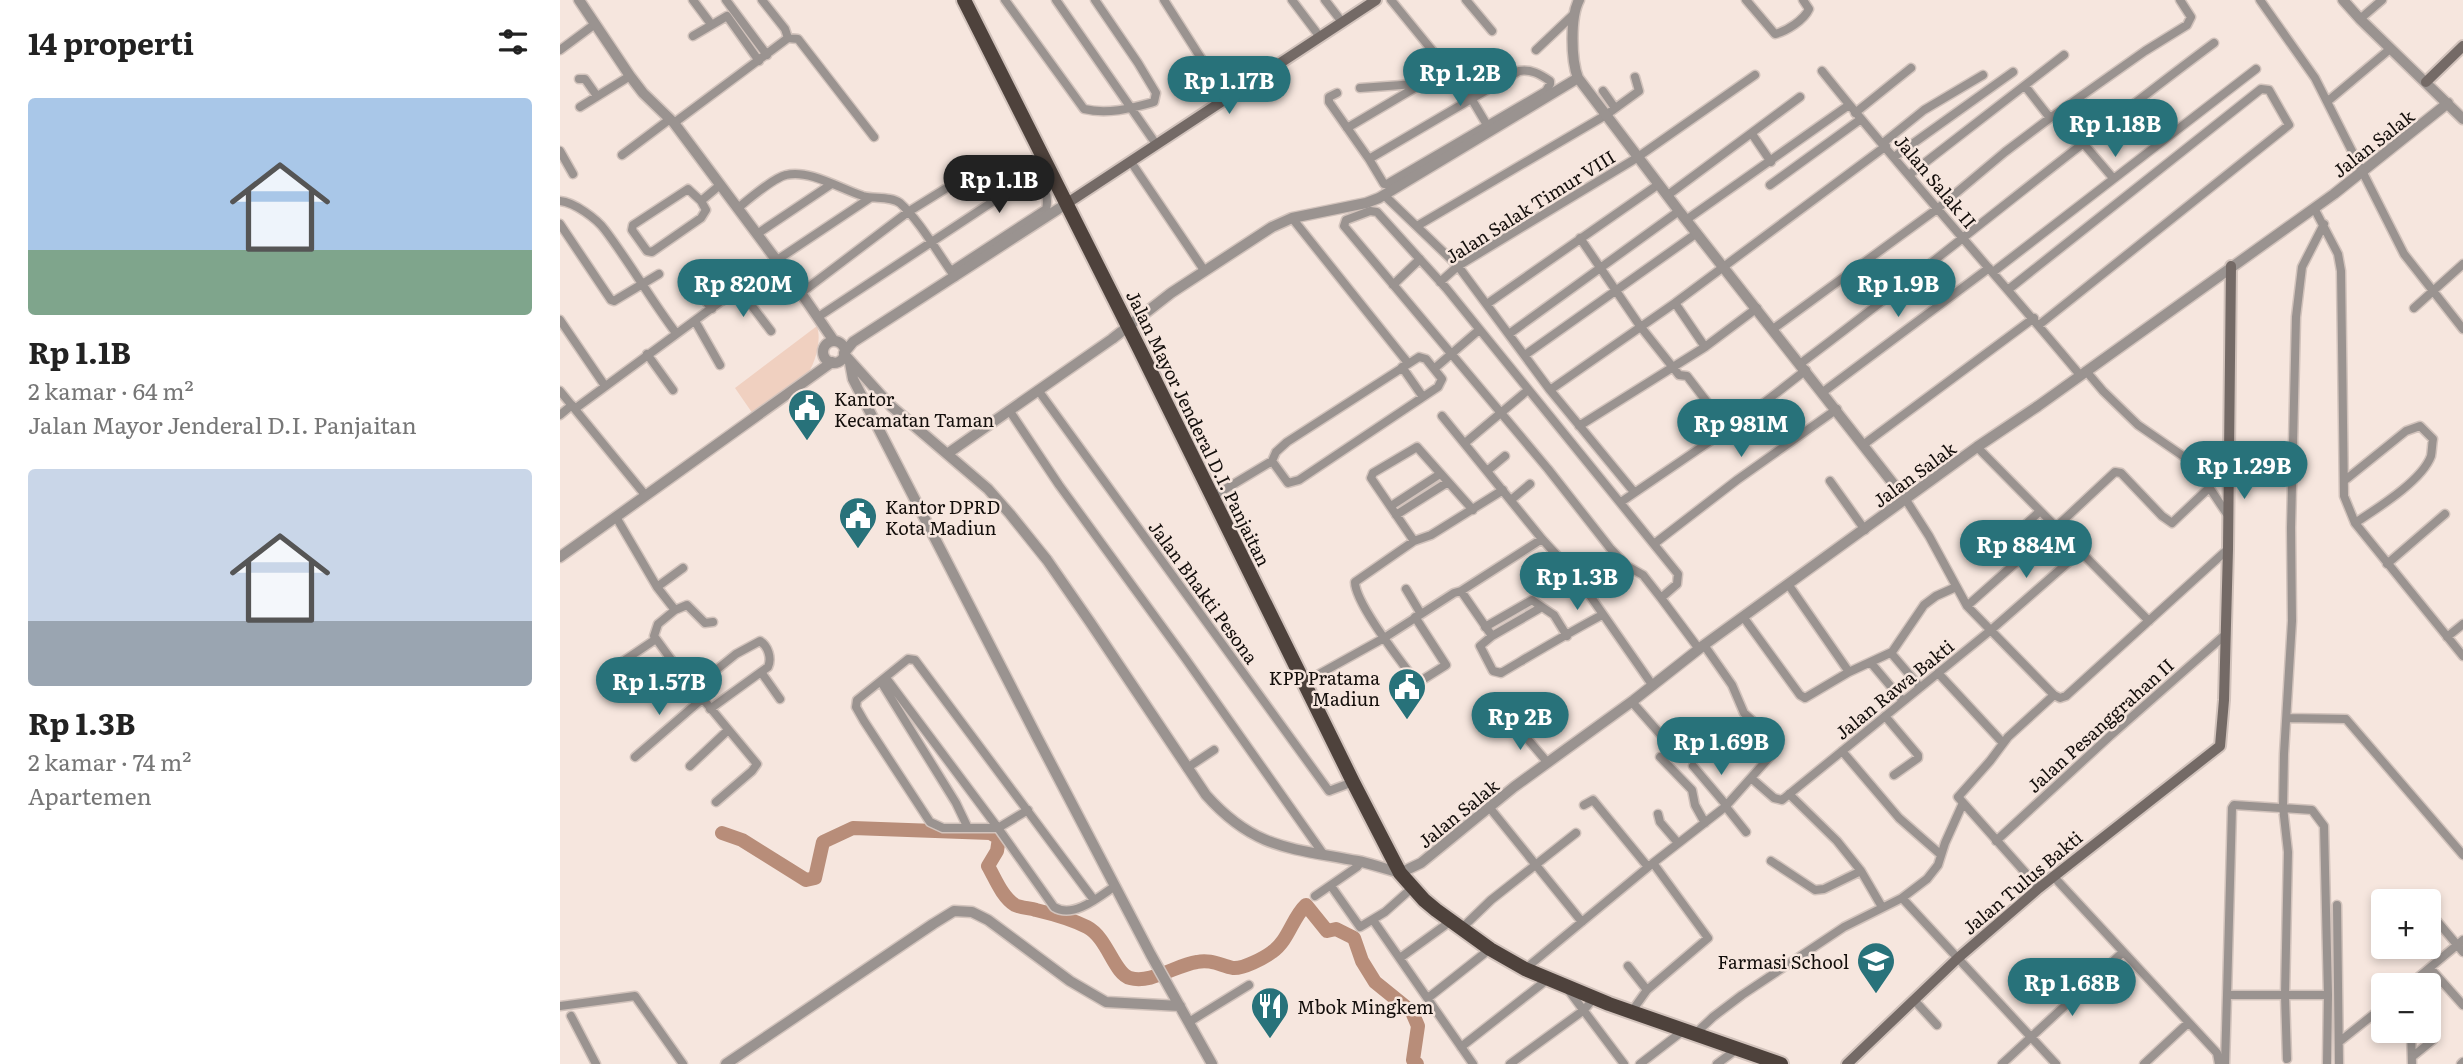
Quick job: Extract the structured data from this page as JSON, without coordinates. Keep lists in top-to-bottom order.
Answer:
{
  "streets": {
    "highway": ["Jalan Mayor Jenderal D.I. Panjaitan"],
    "main road": ["Jalan Tulus Bakti"],
    "street": [
      "Jalan Salak",
      "Jalan Salak II",
      "Jalan Salak Timur VIII",
      "Jalan Bhakti Pesona",
      "Jalan Rawa Bakti",
      "Jalan Pesanggrahan II"
    ]
  },
  "crossings": [
    ["Jalan Salak", "Jalan Salak II"],
    ["Jalan Salak", "Jalan Mayor Jenderal D.I. Panjaitan"],
    ["Jalan Mayor Jenderal D.I. Panjaitan", "Jalan Bhakti Pesona"],
    ["Jalan Pesanggrahan II", "Jalan Tulus Bakti"]
  ],
  "places": {
    "public building": ["Kantor Kecamatan Taman", "Kantor DPRD Kota Madiun", "KPP Pratama Madiun"],
    "school or university": ["Farmasi School"],
    "restaurant": ["Mbok Mingkem"]
  },
  "page": {
    "heading": "14 properti",
    "price": [
      "Rp 1.2B",
      "Rp 1.17B",
      "Rp 1.18B",
      "Rp 1.1B",
      "Rp 820M",
      "Rp 1.9B",
      "Rp 981M",
      "Rp 1.29B",
      "Rp 884M",
      "Rp 1.3B",
      "Rp 1.57B",
      "Rp 2B",
      "Rp 1.69B",
      "Rp 1.68B"
    ],
    "list": [
      {
        "name": "Rp 1.1B",
        "note": "2 kamar · 64 m² · Jalan Mayor Jenderal D.I. Panjaitan"
      },
      {
        "name": "Rp 1.3B",
        "note": "2 kamar · 74 m² · Apartemen"
      }
    ],
    "map_buttons": ["+", "−"]
  }
}
